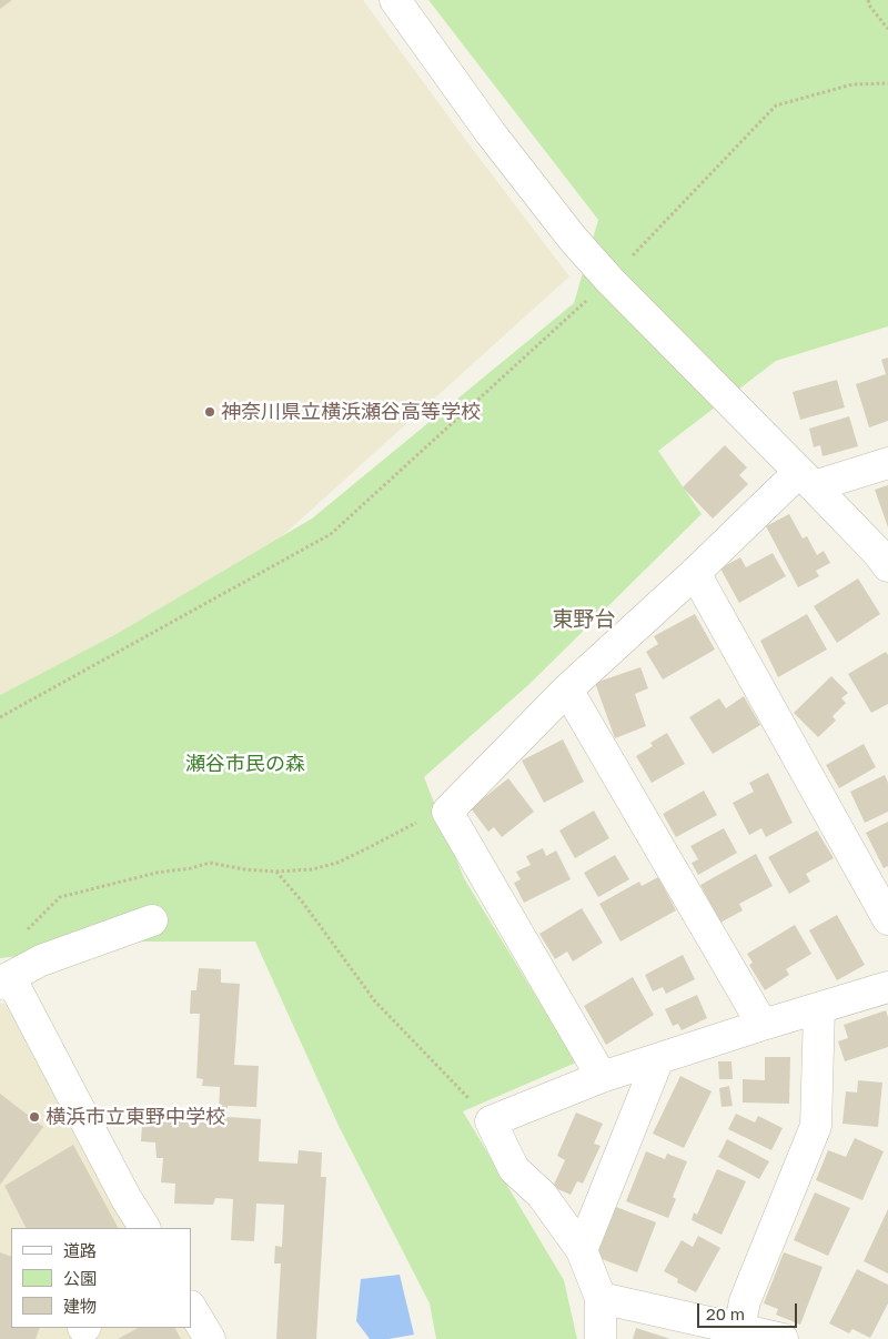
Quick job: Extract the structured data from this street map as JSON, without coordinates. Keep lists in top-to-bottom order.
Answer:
{
  "districts": ["東野台"],
  "parks": ["瀬谷市民の森"],
  "places": ["神奈川県立横浜瀬谷高等学校", "横浜市立東野中学校"],
  "legend": ["道路", "公園", "建物"],
  "scale_bar": "20 m"
}
